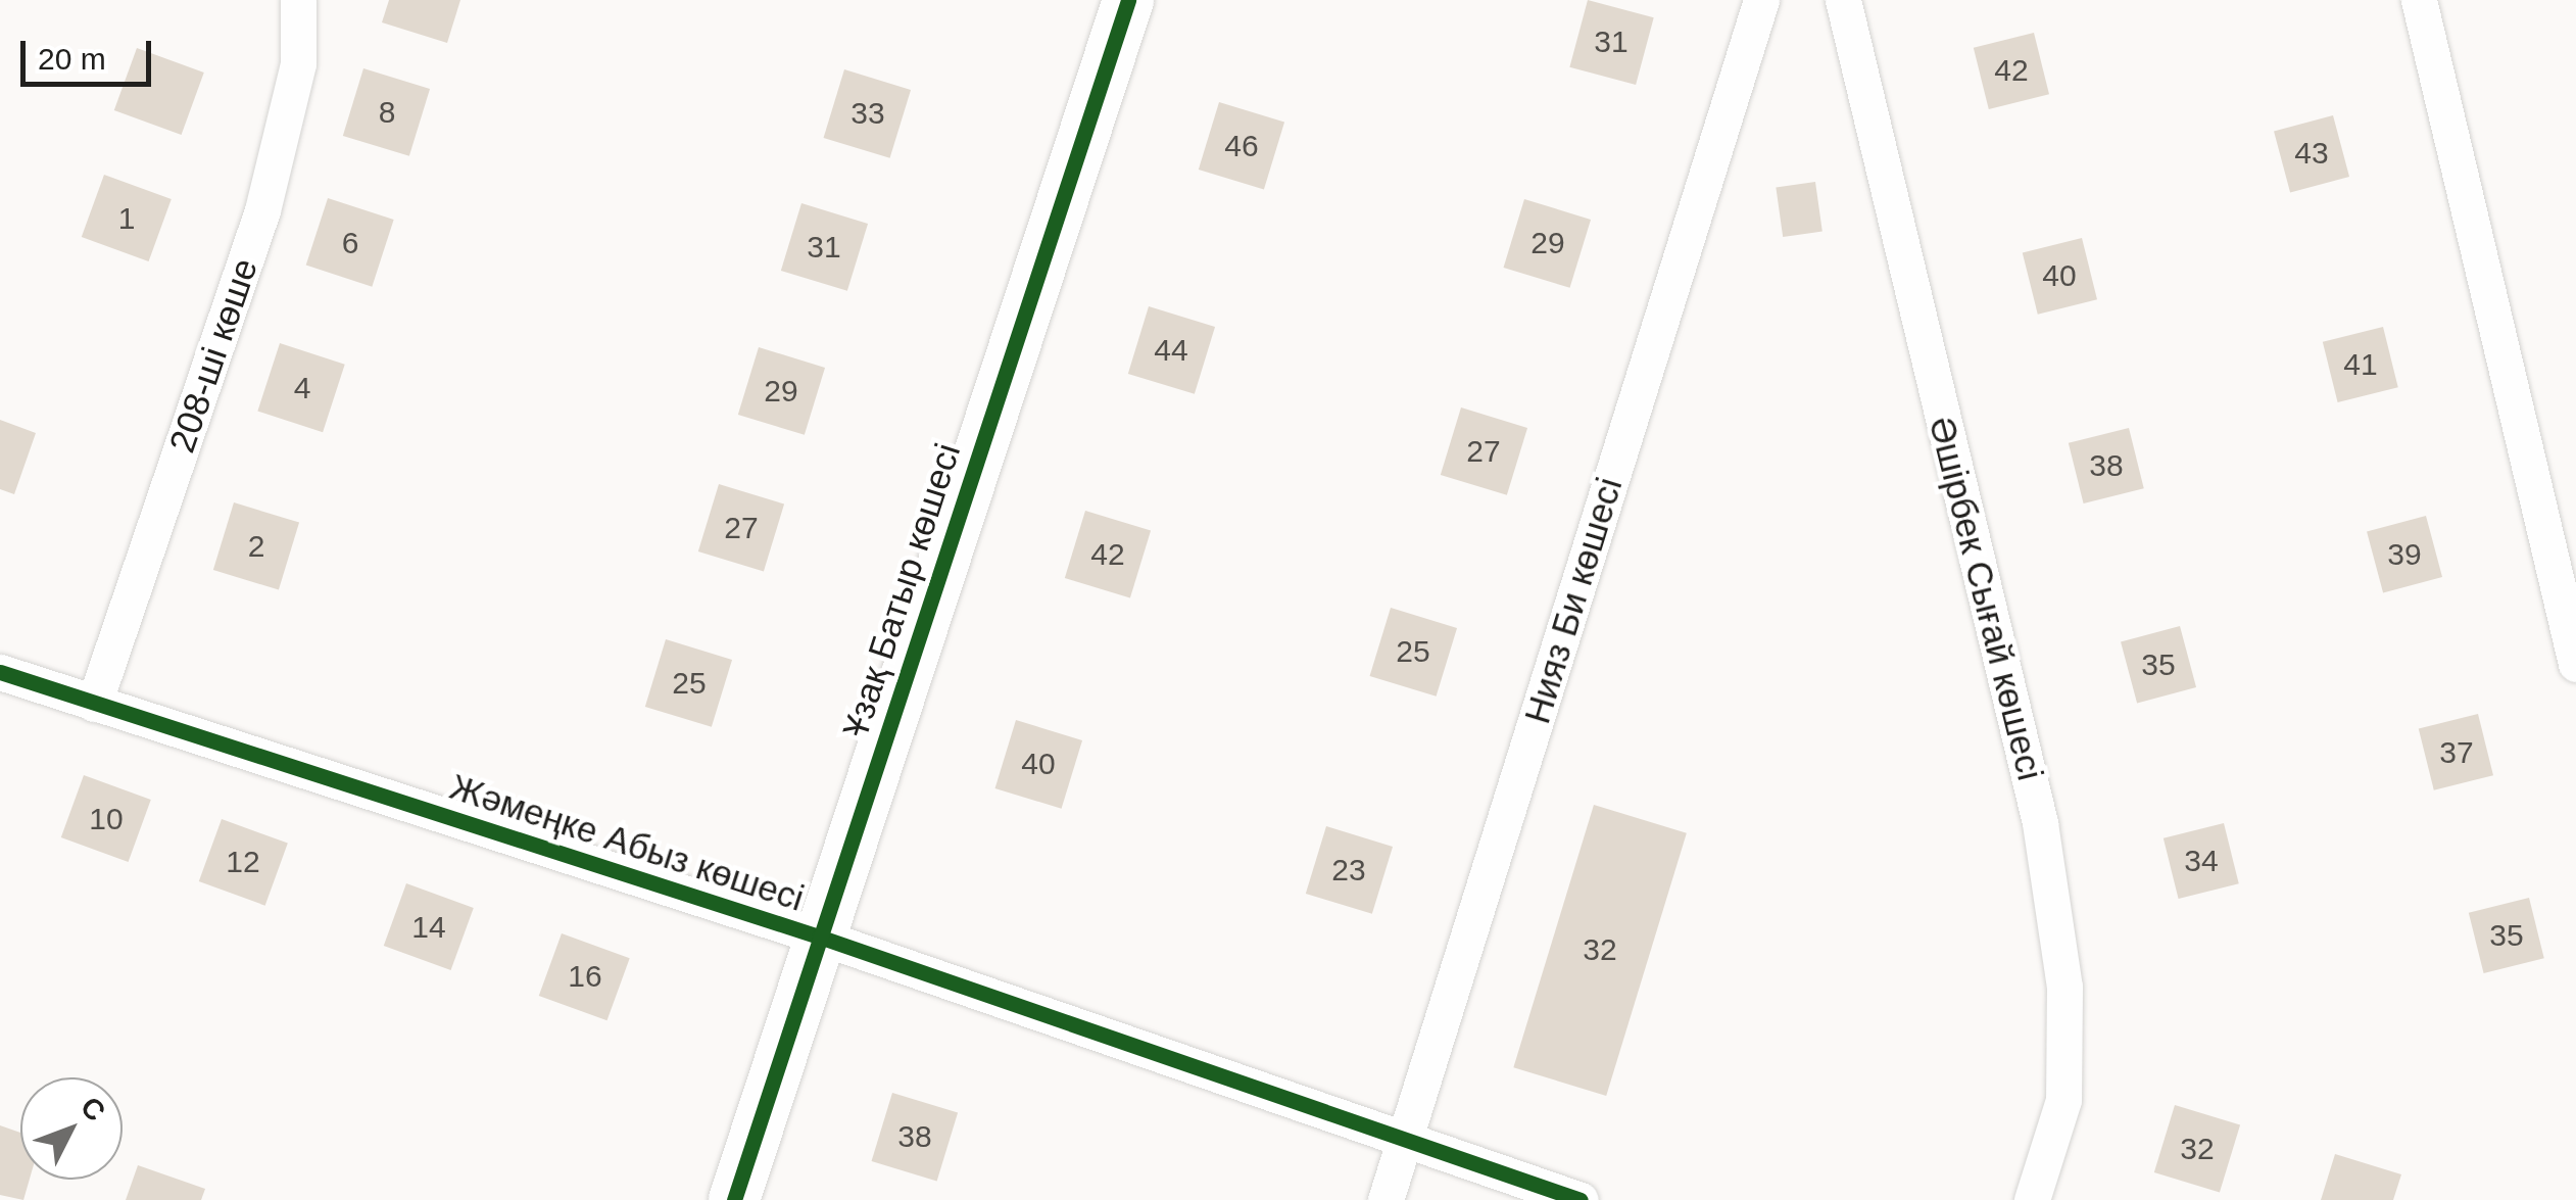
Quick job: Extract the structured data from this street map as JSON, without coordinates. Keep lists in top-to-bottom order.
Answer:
{
  "streets": {
    "street": [
      "208-ші көше",
      "Ұзақ Батыр көшесі",
      "Әшірбек Сығай көшесі",
      "Нияз Би көшесі",
      "Жәмеңке Абыз көшесі"
    ]
  },
  "crossings": [
    ["208-ші көше", "Жәмеңке Абыз көшесі"],
    ["Ұзақ Батыр көшесі", "Жәмеңке Абыз көшесі"],
    ["Нияз Би көшесі", "Жәмеңке Абыз көшесі"]
  ],
  "house_numbers": [
    "31",
    "42",
    "8",
    "33",
    "46",
    "43",
    "1",
    "6",
    "29",
    "31",
    "40",
    "44",
    "41",
    "4",
    "29",
    "27",
    "38",
    "27",
    "2",
    "42",
    "39",
    "25",
    "35",
    "25",
    "37",
    "40",
    "10",
    "34",
    "12",
    "23",
    "14",
    "35",
    "32",
    "16",
    "38",
    "32"
  ],
  "scale_bar": "20 m",
  "north": "top right"
}
